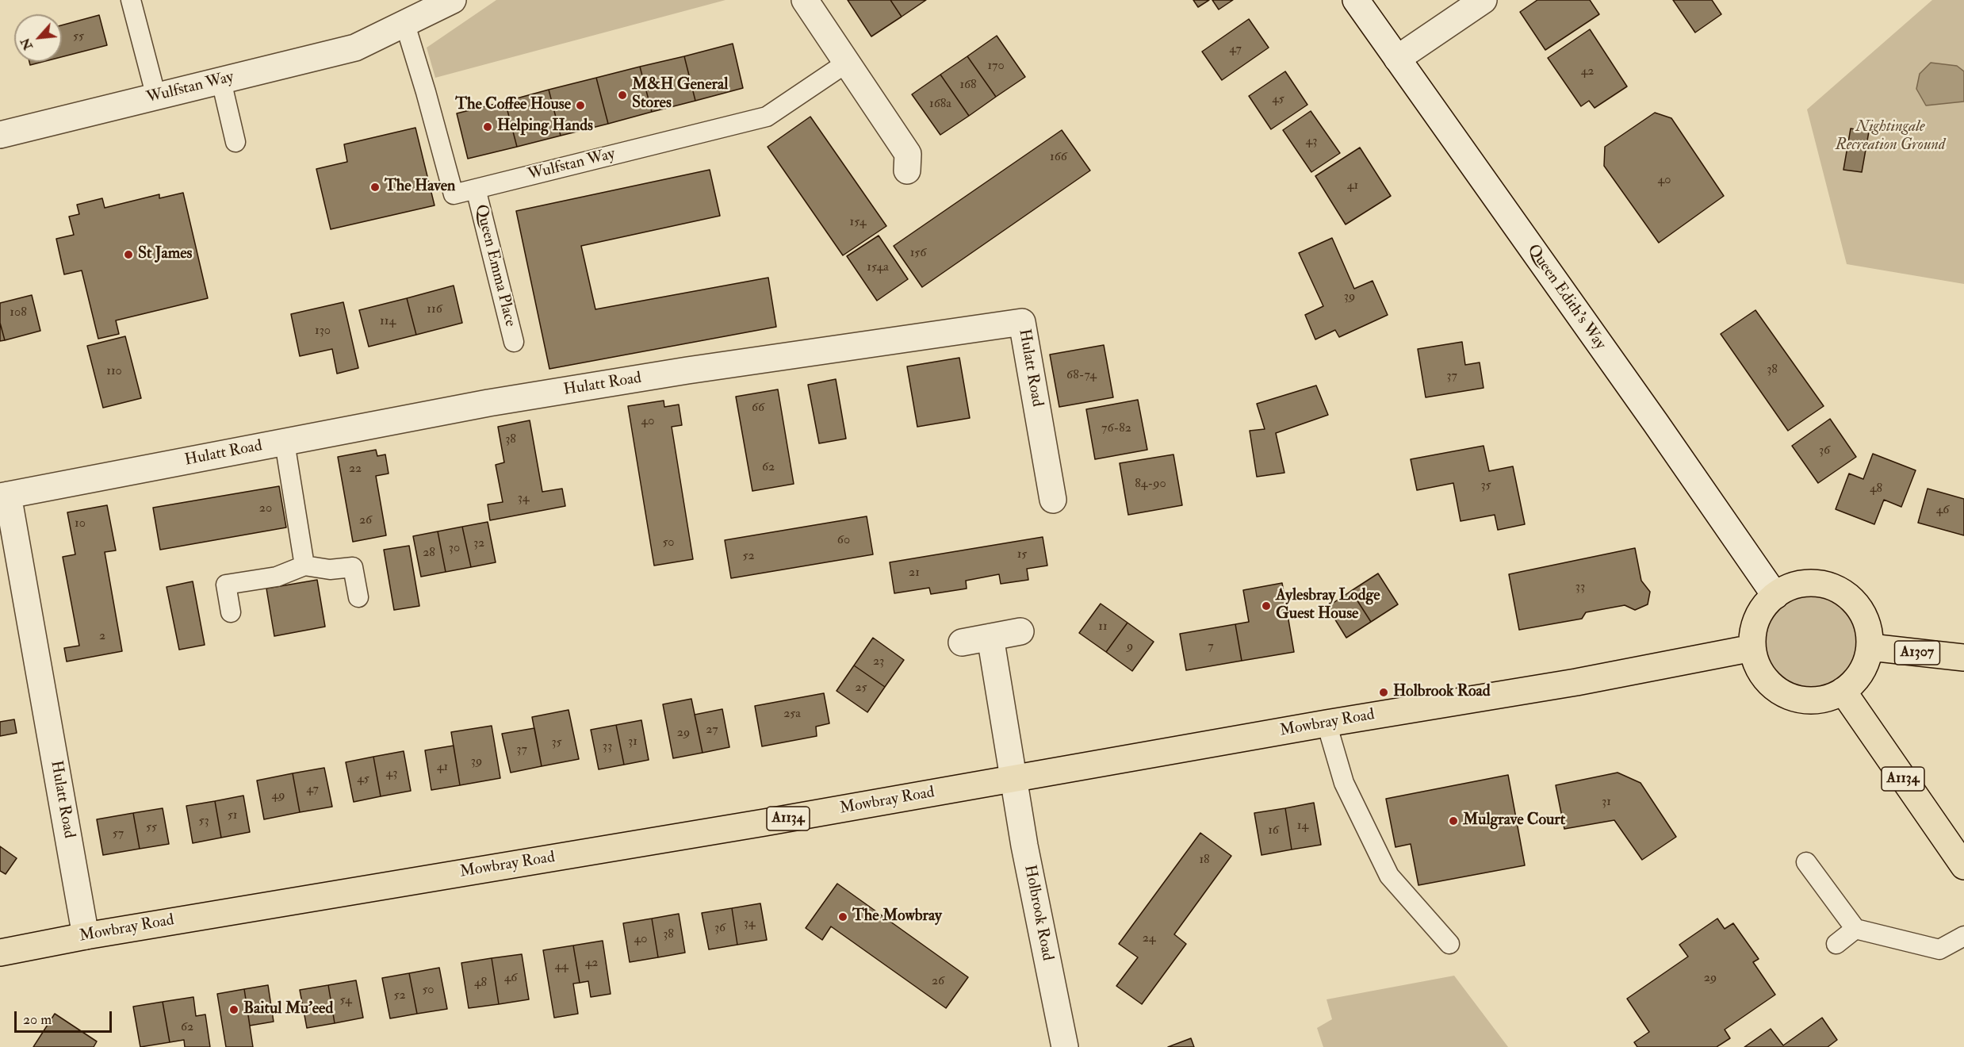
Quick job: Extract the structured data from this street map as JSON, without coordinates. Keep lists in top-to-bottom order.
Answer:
{
  "streets": {
    "main road": ["A1307", "Mowbray Road", "A1134"],
    "street": [
      "Wulfstan Way",
      "Queen Edith's Way",
      "Hulatt Road",
      "Holbrook Road"
    ],
    "lane": ["Queen Emma Place"]
  },
  "crossings": [
    ["Wulfstan Way", "Queen Emma Place"],
    ["Queen Edith's Way", "A1307"],
    ["Queen Edith's Way", "Mowbray Road"],
    ["Queen Edith's Way", "A1134"],
    ["Hulatt Road", "Mowbray Road"],
    ["A1307", "Mowbray Road"],
    ["A1307", "A1134"],
    ["Mowbray Road", "A1134"],
    ["Mowbray Road", "Holbrook Road"]
  ],
  "parks": ["Nightingale Recreation Ground"],
  "places": [
    "M&H General Stores",
    "The Coffee House",
    "Helping Hands",
    "The Haven",
    "St James",
    "Aylesbray Lodge Guest House",
    "Holbrook Road",
    "Mulgrave Court",
    "The Mowbray",
    "Baitul Mu'eed"
  ],
  "house_numbers": [
    "55",
    "47",
    "170",
    "42",
    "168",
    "45",
    "168a",
    "43",
    "166",
    "40",
    "41",
    "154",
    "156",
    "154a",
    "39",
    "116",
    "108",
    "114",
    "130",
    "38",
    "110",
    "68-74",
    "37",
    "66",
    "40",
    "76-82",
    "38",
    "36",
    "62",
    "22",
    "84-90",
    "35",
    "48",
    "34",
    "20",
    "46",
    "26",
    "10",
    "60",
    "50",
    "32",
    "30",
    "28",
    "15",
    "52",
    "21",
    "33",
    "11",
    "2",
    "9",
    "7",
    "23",
    "25",
    "25a",
    "27",
    "29",
    "31",
    "35",
    "33",
    "37",
    "39",
    "41",
    "43",
    "45",
    "47",
    "49",
    "31",
    "51",
    "53",
    "14",
    "55",
    "16",
    "57",
    "18",
    "34",
    "36",
    "38",
    "24",
    "40",
    "42",
    "44",
    "46",
    "29",
    "26",
    "48",
    "50",
    "52",
    "54",
    "62"
  ],
  "scale_bar": "20 m",
  "north": "bottom left"
}
